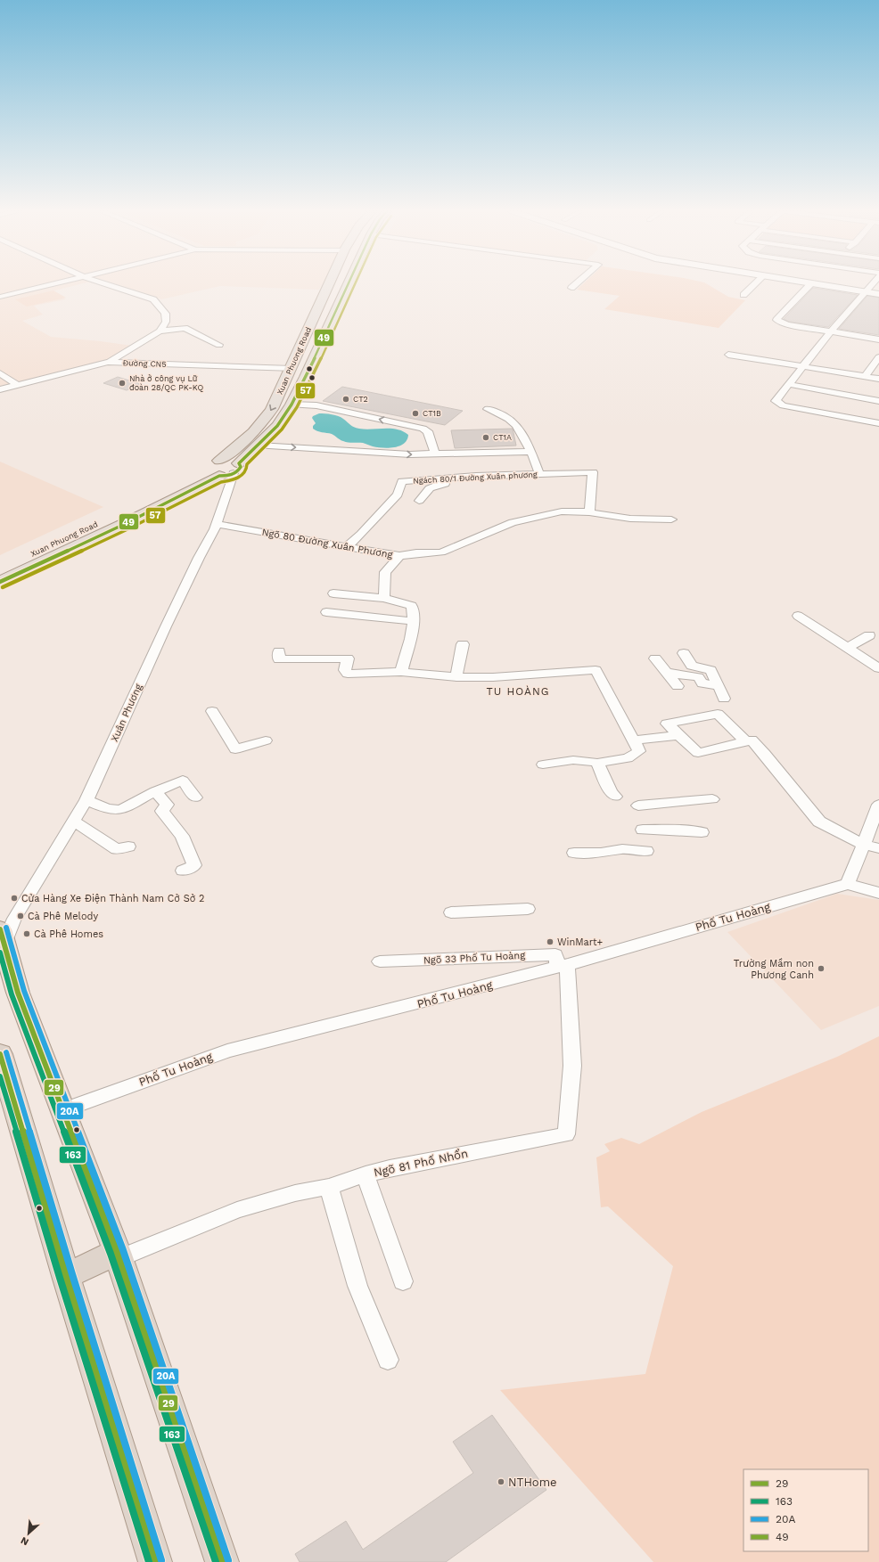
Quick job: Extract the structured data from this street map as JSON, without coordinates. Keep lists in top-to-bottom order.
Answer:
{
  "streets": {
    "main road": ["Xuan Phuong Road"],
    "street": [
      "Đường CN5",
      "Ngách 80/1 Đường Xuân phương",
      "Ngõ 80 Đường Xuân Phương",
      "Xuân Phương",
      "Phố Tu Hoàng",
      "Ngõ 33 Phố Tu Hoàng",
      "Ngõ 81 Phố Nhổn"
    ]
  },
  "crossings": [
    ["Xuan Phuong Road", "Đường CN5"],
    ["Xuan Phuong Road", "Xuân Phương"],
    ["Ngách 80/1 Đường Xuân phương", "Ngõ 80 Đường Xuân Phương"],
    ["Ngõ 80 Đường Xuân Phương", "Xuân Phương"],
    ["Phố Tu Hoàng", "Ngõ 33 Phố Tu Hoàng"],
    ["Phố Tu Hoàng", "Ngõ 81 Phố Nhổn"],
    ["Ngõ 33 Phố Tu Hoàng", "Ngõ 81 Phố Nhổn"]
  ],
  "districts": ["TU HOÀNG"],
  "places": [
    "Nhà ở công vụ Lữ đoàn 28/QC PK-KQ",
    "CT2",
    "CT1B",
    "CT1A",
    "Cửa Hàng Xe Điện Thành Nam Cở Sở 2",
    "Cà Phê Melody",
    "Cà Phê Homes",
    "WinMart+",
    "Trường Mầm non Phương Canh",
    "NTHome"
  ],
  "lines": [
    "transit line 49",
    "transit line 57",
    "transit line 20A",
    "transit line 29",
    "transit line 163"
  ],
  "legend": [
    "29",
    "163",
    "20A",
    "49"
  ],
  "north": "bottom left"
}
